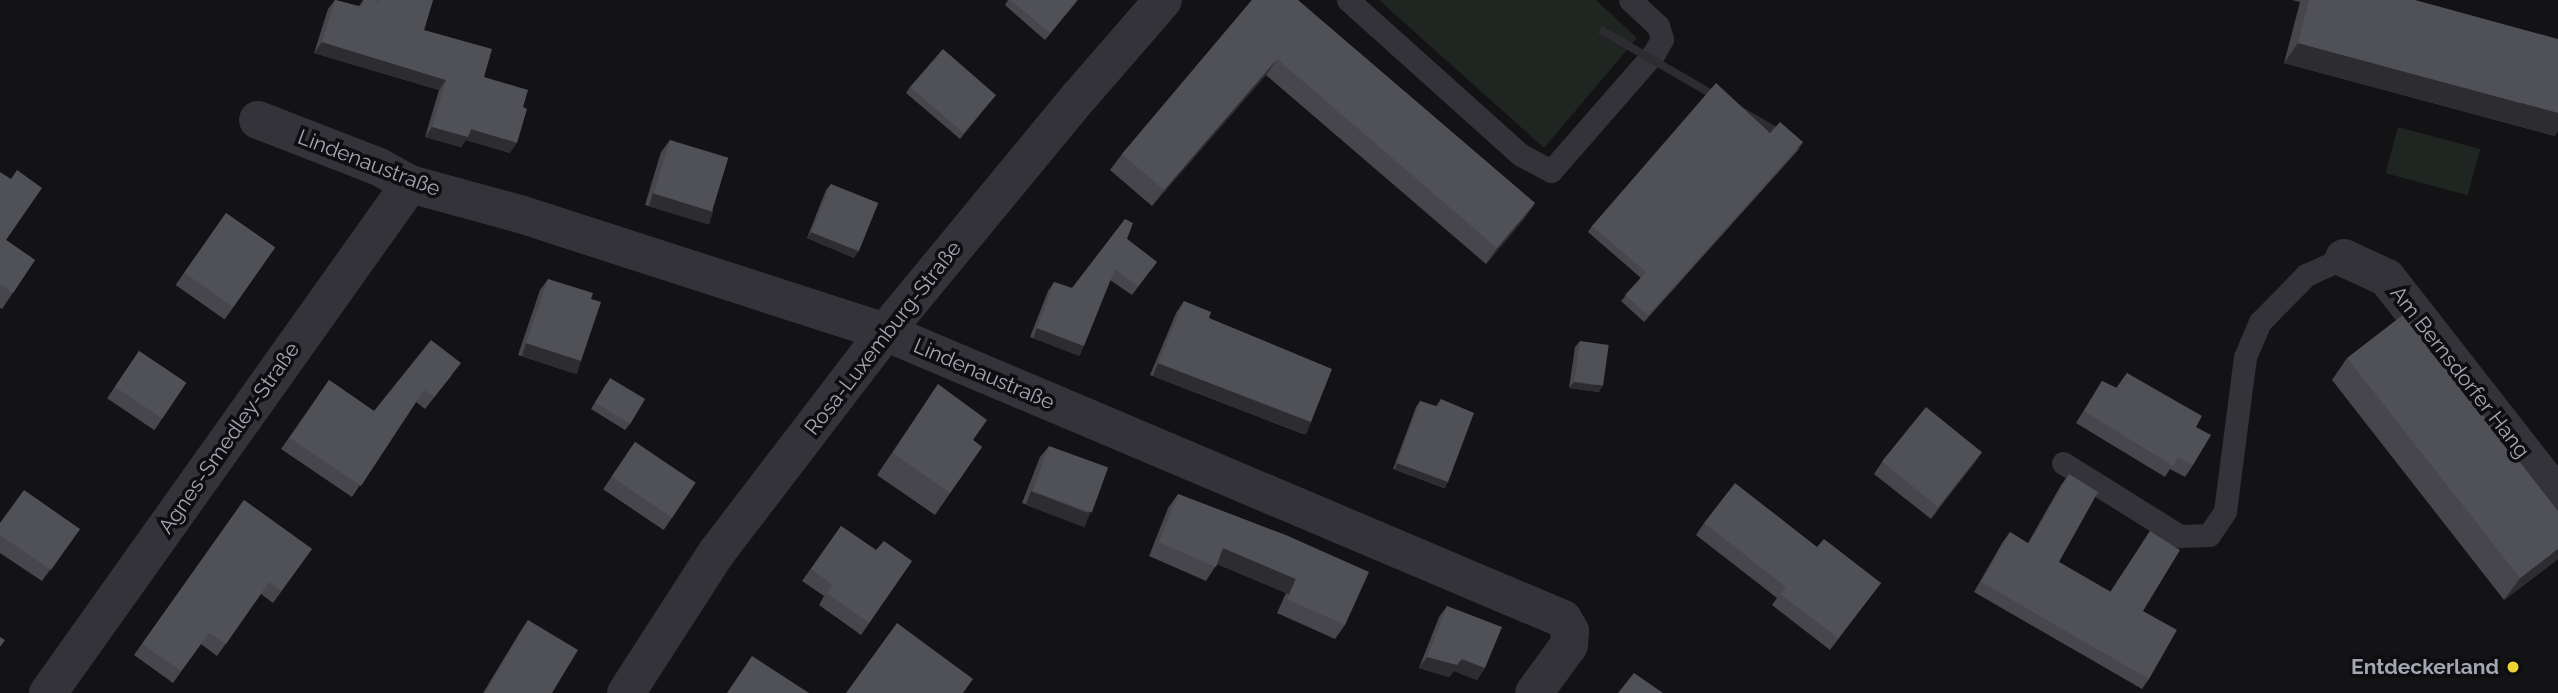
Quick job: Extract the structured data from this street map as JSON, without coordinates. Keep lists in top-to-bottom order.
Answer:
{
  "streets": {
    "street": [
      "Lindenaustraße",
      "Rosa-Luxemburg-Straße",
      "Am Bernsdorfer Hang",
      "Agnes-Smedley-Straße"
    ]
  },
  "crossings": [
    ["Lindenaustraße", "Rosa-Luxemburg-Straße"],
    ["Lindenaustraße", "Agnes-Smedley-Straße"]
  ],
  "places": ["Entdeckerland"]
}
